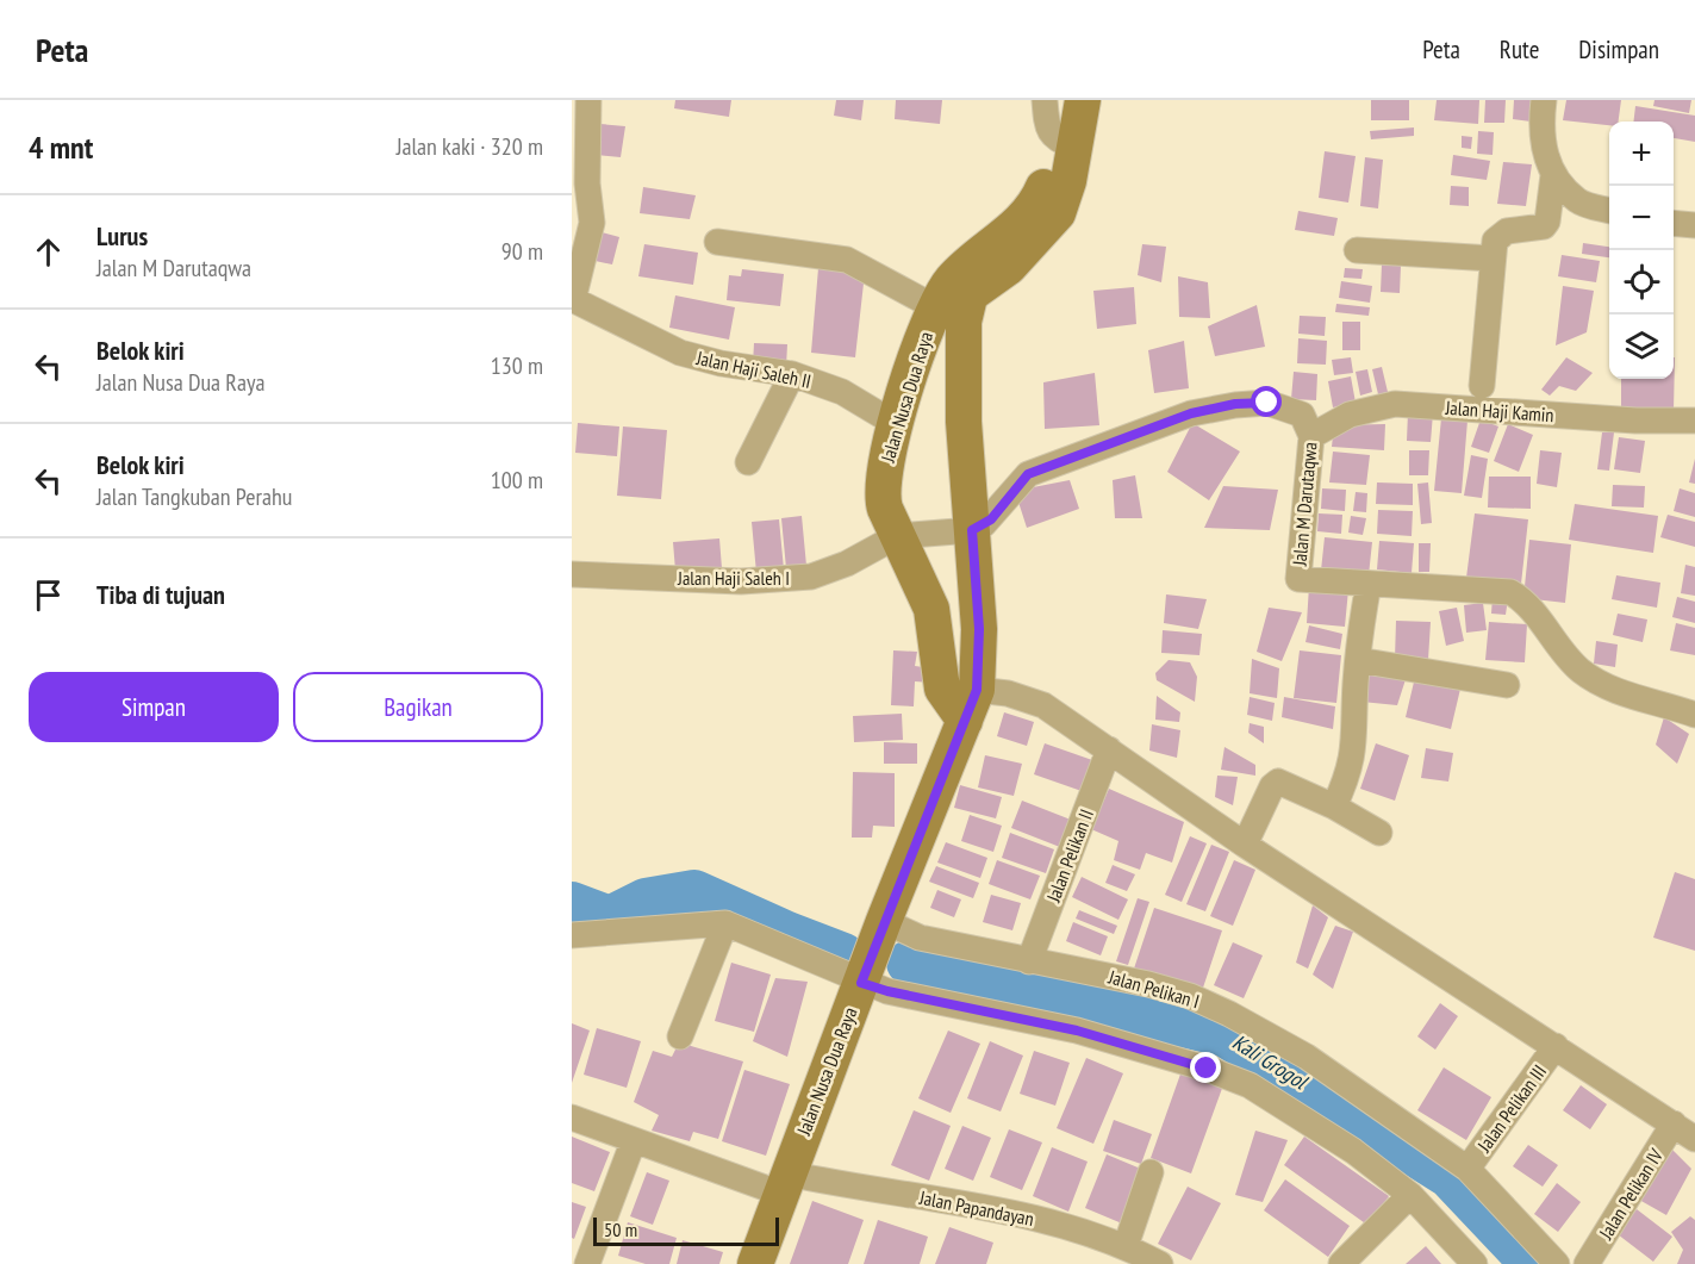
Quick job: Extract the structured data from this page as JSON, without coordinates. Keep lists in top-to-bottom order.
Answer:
{
  "streets": {
    "street": [
      "Jalan Haji Saleh II",
      "Jalan Nusa Dua Raya",
      "Jalan Haji Kamin",
      "Jalan M Darutaqwa",
      "Jalan Haji Saleh I",
      "Jalan Pelikan II",
      "Jalan Pelikan I",
      "Jalan Pelikan III",
      "Jalan Pelikan IV",
      "Jalan Papandayan"
    ]
  },
  "crossings": [
    ["Jalan Haji Saleh II", "Jalan Nusa Dua Raya"],
    ["Jalan Nusa Dua Raya", "Jalan M Darutaqwa"],
    ["Jalan Nusa Dua Raya", "Jalan Haji Saleh I"],
    ["Jalan Nusa Dua Raya", "Jalan Pelikan I"],
    ["Jalan Nusa Dua Raya", "Jalan Papandayan"],
    ["Jalan Haji Kamin", "Jalan M Darutaqwa"],
    ["Jalan M Darutaqwa", "Jalan Haji Saleh I"],
    ["Jalan Pelikan II", "Jalan Pelikan I"],
    ["Jalan Pelikan I", "Jalan Pelikan III"]
  ],
  "water": ["Kali Grogol"],
  "scale_bar": "50 m",
  "page": {
    "header": "Peta",
    "nav": ["Peta", "Rute", "Disimpan"],
    "heading": ["4 mnt", "Jalan kaki · 320 m"],
    "map_buttons": ["+", "−"],
    "list": [
      ["Lurus", "Jalan M Darutaqwa", "90 m"],
      ["Belok kiri", "Jalan Nusa Dua Raya", "130 m"],
      ["Belok kiri", "Jalan Tangkuban Perahu", "100 m"],
      "Tiba di tujuan"
    ],
    "buttons": ["Simpan", "Bagikan"],
    "scale": "50 m"
  }
}
